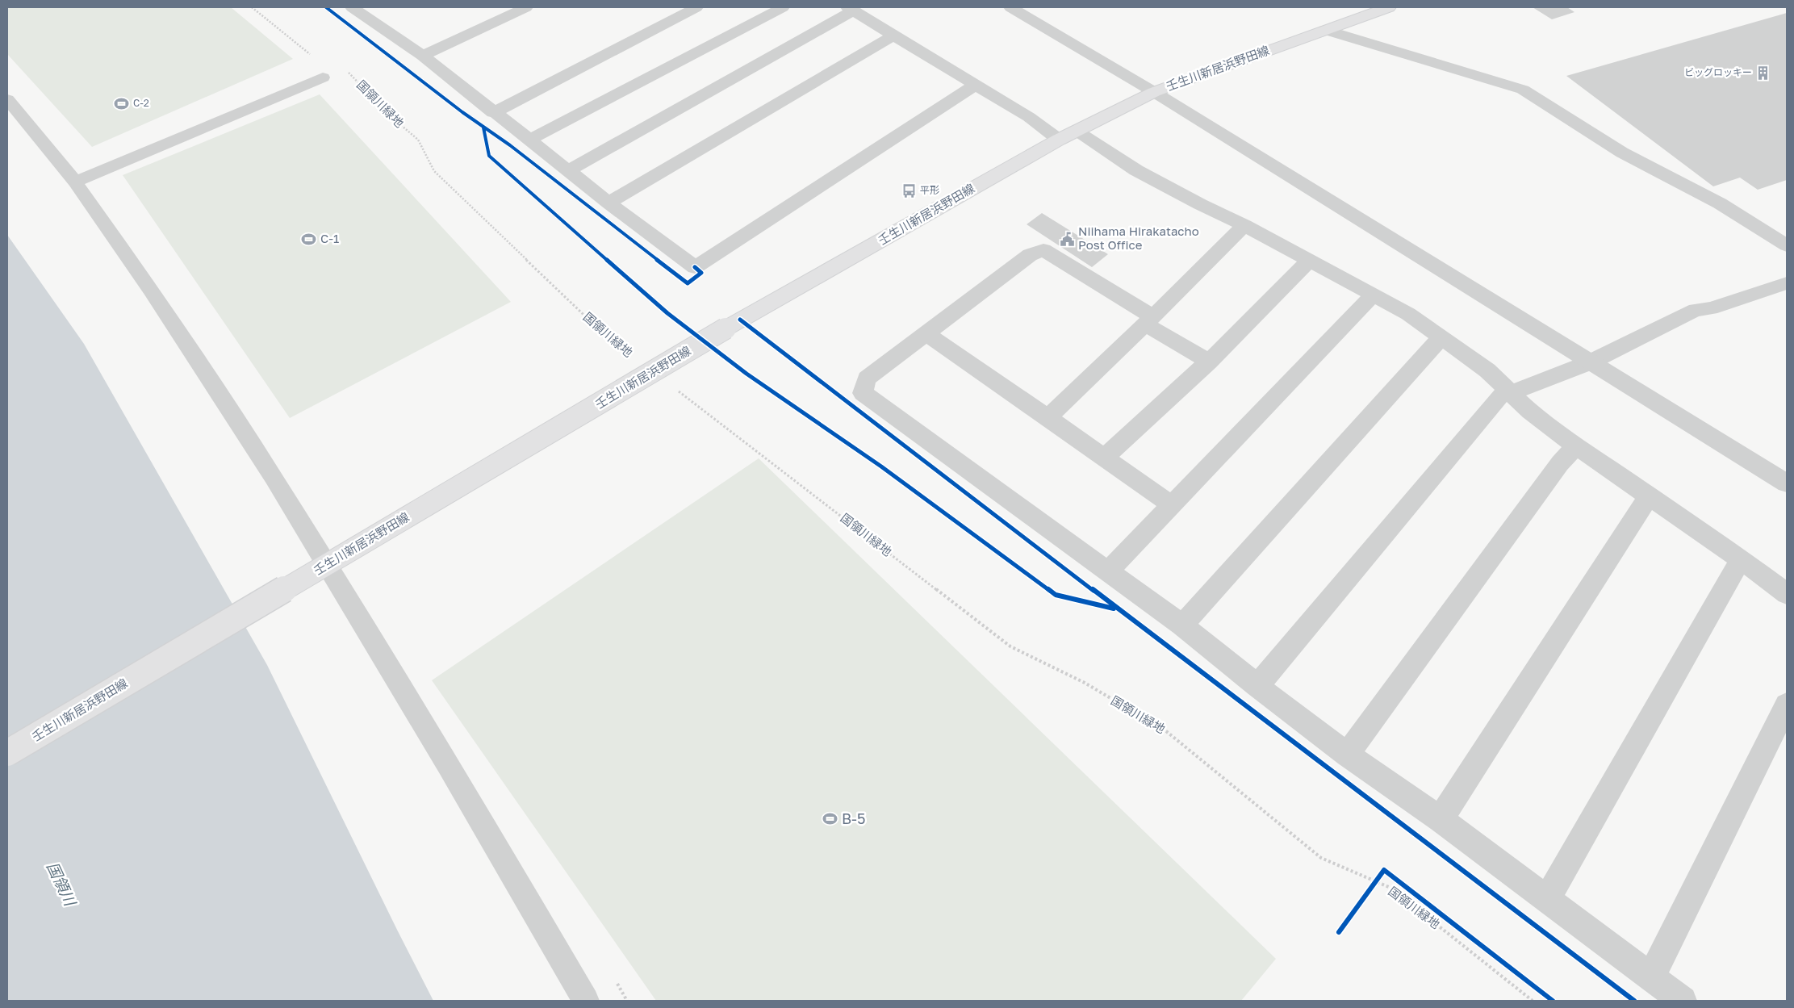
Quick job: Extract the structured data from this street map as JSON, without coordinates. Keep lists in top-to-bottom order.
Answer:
{
  "streets": {
    "main road": ["壬生川新居浜野田線"],
    "cycle path": ["国領川緑地"]
  },
  "water": ["国領川"],
  "places": {
    "building": ["ビッグロッキー"],
    "sports": ["C-2", "C-1", "B-5"],
    "bus stop": ["平形"],
    "public building": ["Niihama Hirakatacho Post Office"]
  }
}
